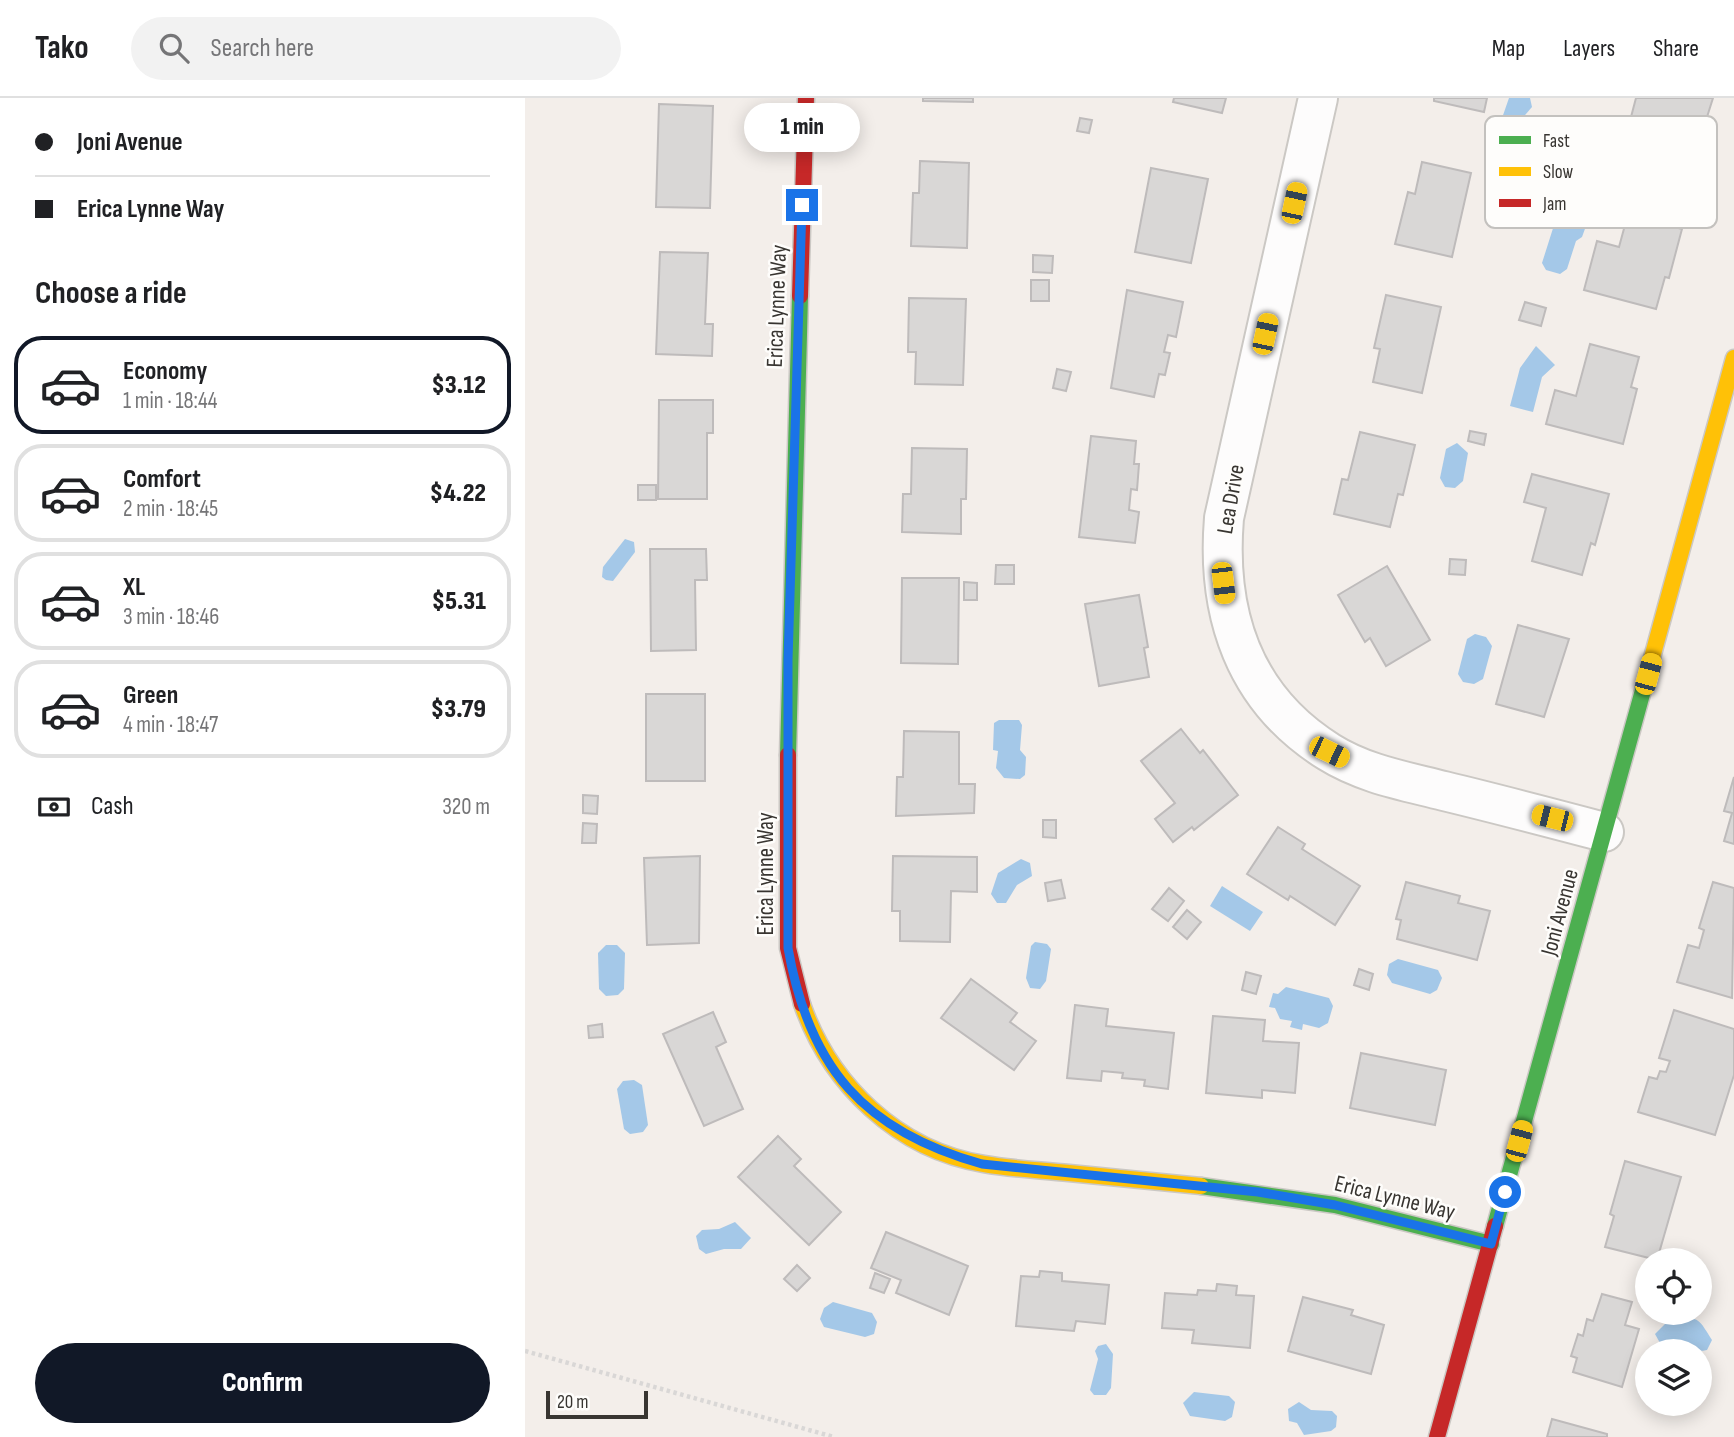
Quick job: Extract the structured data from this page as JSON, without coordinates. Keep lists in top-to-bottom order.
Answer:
{
  "streets": {
    "street": ["Erica Lynne Way", "Lea Drive", "Joni Avenue"]
  },
  "crossings": [
    ["Erica Lynne Way", "Joni Avenue"],
    ["Lea Drive", "Joni Avenue"]
  ],
  "legend": ["Fast", "Slow", "Jam"],
  "scale_bar": "20 m",
  "page": {
    "header": "Tako",
    "search": "Search here",
    "nav": ["Map", "Layers", "Share"],
    "banner": ["Joni Avenue", "Erica Lynne Way"],
    "bubble": "1 min",
    "heading": "Choose a ride",
    "list": [
      {
        "name": "Economy",
        "note": "1 min · 18:44",
        "value": "$3.12"
      },
      {
        "name": "Comfort",
        "note": "2 min · 18:45",
        "value": "$4.22"
      },
      {
        "name": "XL",
        "note": "3 min · 18:46",
        "value": "$5.31"
      },
      {
        "name": "Green",
        "note": "4 min · 18:47",
        "value": "$3.79"
      }
    ],
    "pay": ["Cash", "320 m"],
    "buttons": "Confirm",
    "scale": "20 m"
  }
}
